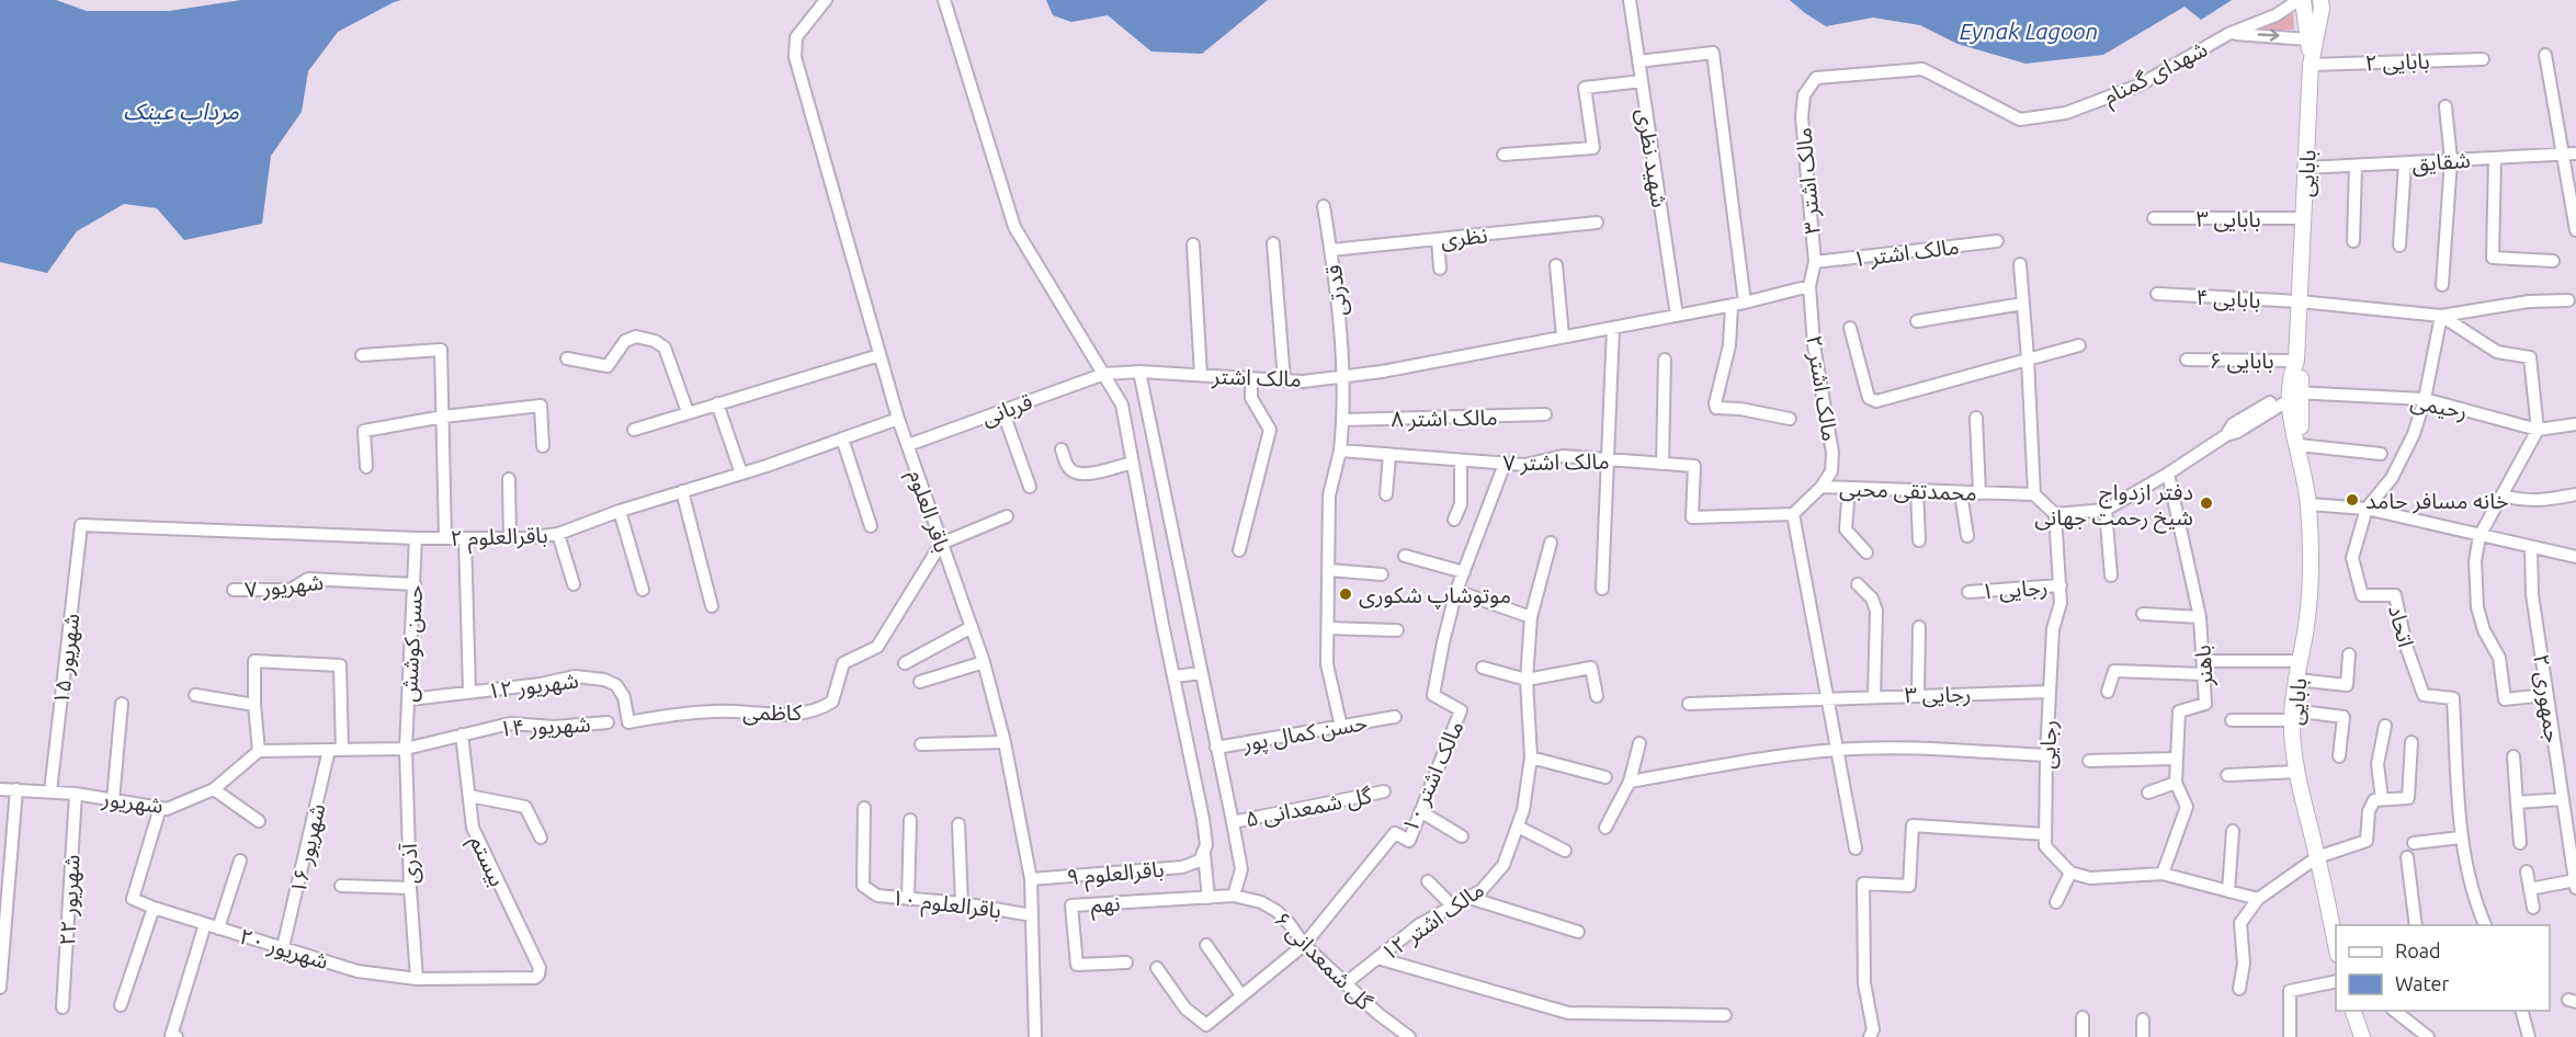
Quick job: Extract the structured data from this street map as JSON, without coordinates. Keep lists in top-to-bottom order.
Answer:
{
  "streets": {
    "main road": ["بابایی"],
    "street": [
      "بابایی ۲",
      "شهدای گمنام",
      "شهید نظری",
      "شقایق",
      "مالک اشتر ۳",
      "بابایی ۳",
      "نظری",
      "مالک اشتر ۱",
      "قدرتی",
      "بابایی ۴",
      "بابایی ۶",
      "مالک اشتر",
      "مالک اشتر ۲",
      "رحیمی",
      "قربانی",
      "مالک اشتر ۸",
      "مالک اشتر ۷",
      "محمدتقی محبی",
      "باقر العلوم",
      "باقرالعلوم ۲",
      "شهریور ۷",
      "رجایی ۱",
      "اتحاد",
      "حسن کوشش",
      "شهریور ۱۵",
      "باهنر",
      "شهریور ۱۲",
      "رجایی ۳",
      "جمهوری ۲",
      "کاظمی",
      "شهریور ۱۴",
      "حسن کمال پور",
      "رجایی",
      "مالک اشتر ۱۰",
      "شهریور",
      "گل شمعدانی ۵",
      "شهریور ۱۶",
      "بیستم",
      "آذری",
      "باقرالعلوم ۹",
      "شهریور ۲۲",
      "باقرالعلوم ۱۰",
      "نهم",
      "مالک اشتر ۱۲",
      "شهریور ۲۰",
      "گل شمعدانی ۶"
    ]
  },
  "crossings": [
    ["بابایی ۲", "بابایی"],
    ["شهدای گمنام", "بابایی"],
    ["شهدای گمنام", "مالک اشتر ۳"],
    ["شهید نظری", "مالک اشتر"],
    ["شقایق", "بابایی"],
    ["بابایی", "بابایی ۳"],
    ["بابایی", "بابایی ۴"],
    ["بابایی", "بابایی ۶"],
    ["بابایی", "رحیمی"],
    ["مالک اشتر ۳", "مالک اشتر ۱"],
    ["مالک اشتر ۳", "مالک اشتر"],
    ["مالک اشتر ۳", "مالک اشتر ۲"],
    ["نظری", "قدرتی"],
    ["قدرتی", "مالک اشتر"],
    ["بابایی ۴", "اتحاد"],
    ["مالک اشتر", "مالک اشتر ۲"],
    ["مالک اشتر", "قربانی"],
    ["مالک اشتر ۲", "محمدتقی محبی"],
    ["رحیمی", "اتحاد"],
    ["قربانی", "باقر العلوم"],
    ["مالک اشتر ۷", "محمدتقی محبی"],
    ["مالک اشتر ۷", "مالک اشتر ۱۰"],
    ["باقر العلوم", "باقرالعلوم ۲"],
    ["باقر العلوم", "کاظمی"],
    ["باقر العلوم", "باقرالعلوم ۹"],
    ["باقر العلوم", "باقرالعلوم ۱۰"],
    ["باقرالعلوم ۲", "حسن کوشش"],
    ["باقرالعلوم ۲", "شهریور ۱۵"],
    ["شهریور ۷", "حسن کوشش"],
    ["رجایی ۱", "رجایی"],
    ["حسن کوشش", "شهریور ۱۲"],
    ["حسن کوشش", "شهریور ۱۴"],
    ["حسن کوشش", "آذری"],
    ["شهریور ۱۵", "شهریور"],
    ["شهریور ۱۲", "کاظمی"],
    ["رجایی ۳", "رجایی"],
    ["شهریور ۱۴", "بیستم"],
    ["شهریور ۱۴", "آذری"],
    ["مالک اشتر ۱۰", "گل شمعدانی ۶"],
    ["شهریور", "شهریور ۲۲"],
    ["شهریور", "شهریور ۲۰"],
    ["شهریور ۱۶", "شهریور ۲۰"],
    ["بیستم", "شهریور ۲۰"],
    ["آذری", "شهریور ۲۰"],
    ["مالک اشتر ۱۲", "گل شمعدانی ۶"]
  ],
  "water": ["Eynak Lagoon", "مرداب عینک"],
  "places": ["خانه مسافر حامد", "دفتر ازدواج شیخ رحمت جهانی", "موتوشاپ شکوری"],
  "legend": ["Road", "Water"]
}
